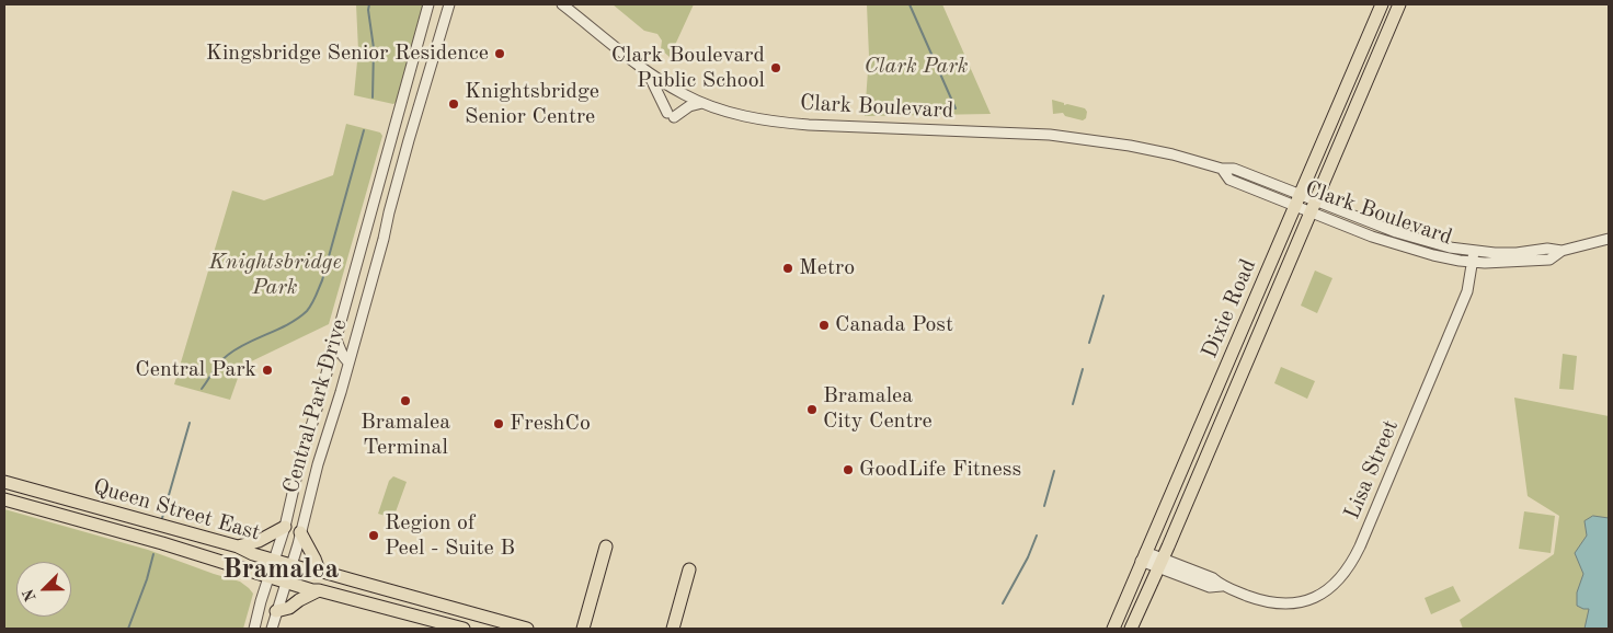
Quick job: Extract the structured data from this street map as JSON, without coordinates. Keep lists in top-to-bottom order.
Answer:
{
  "streets": {
    "main road": ["Dixie Road", "Queen Street East"],
    "street": ["Clark Boulevard", "Central Park Drive", "Lisa Street"]
  },
  "crossings": [
    ["Clark Boulevard", "Dixie Road"],
    ["Clark Boulevard", "Lisa Street"],
    ["Dixie Road", "Lisa Street"],
    ["Central Park Drive", "Queen Street East"]
  ],
  "districts": ["Bramalea"],
  "parks": ["Clark Park", "Knightsbridge Park"],
  "places": [
    "Kingsbridge Senior Residence",
    "Clark Boulevard Public School",
    "Knightsbridge Senior Centre",
    "Metro",
    "Canada Post",
    "Central Park",
    "Bramalea Terminal",
    "Bramalea City Centre",
    "FreshCo",
    "GoodLife Fitness",
    "Region of Peel - Suite B"
  ],
  "north": "bottom left"
}
